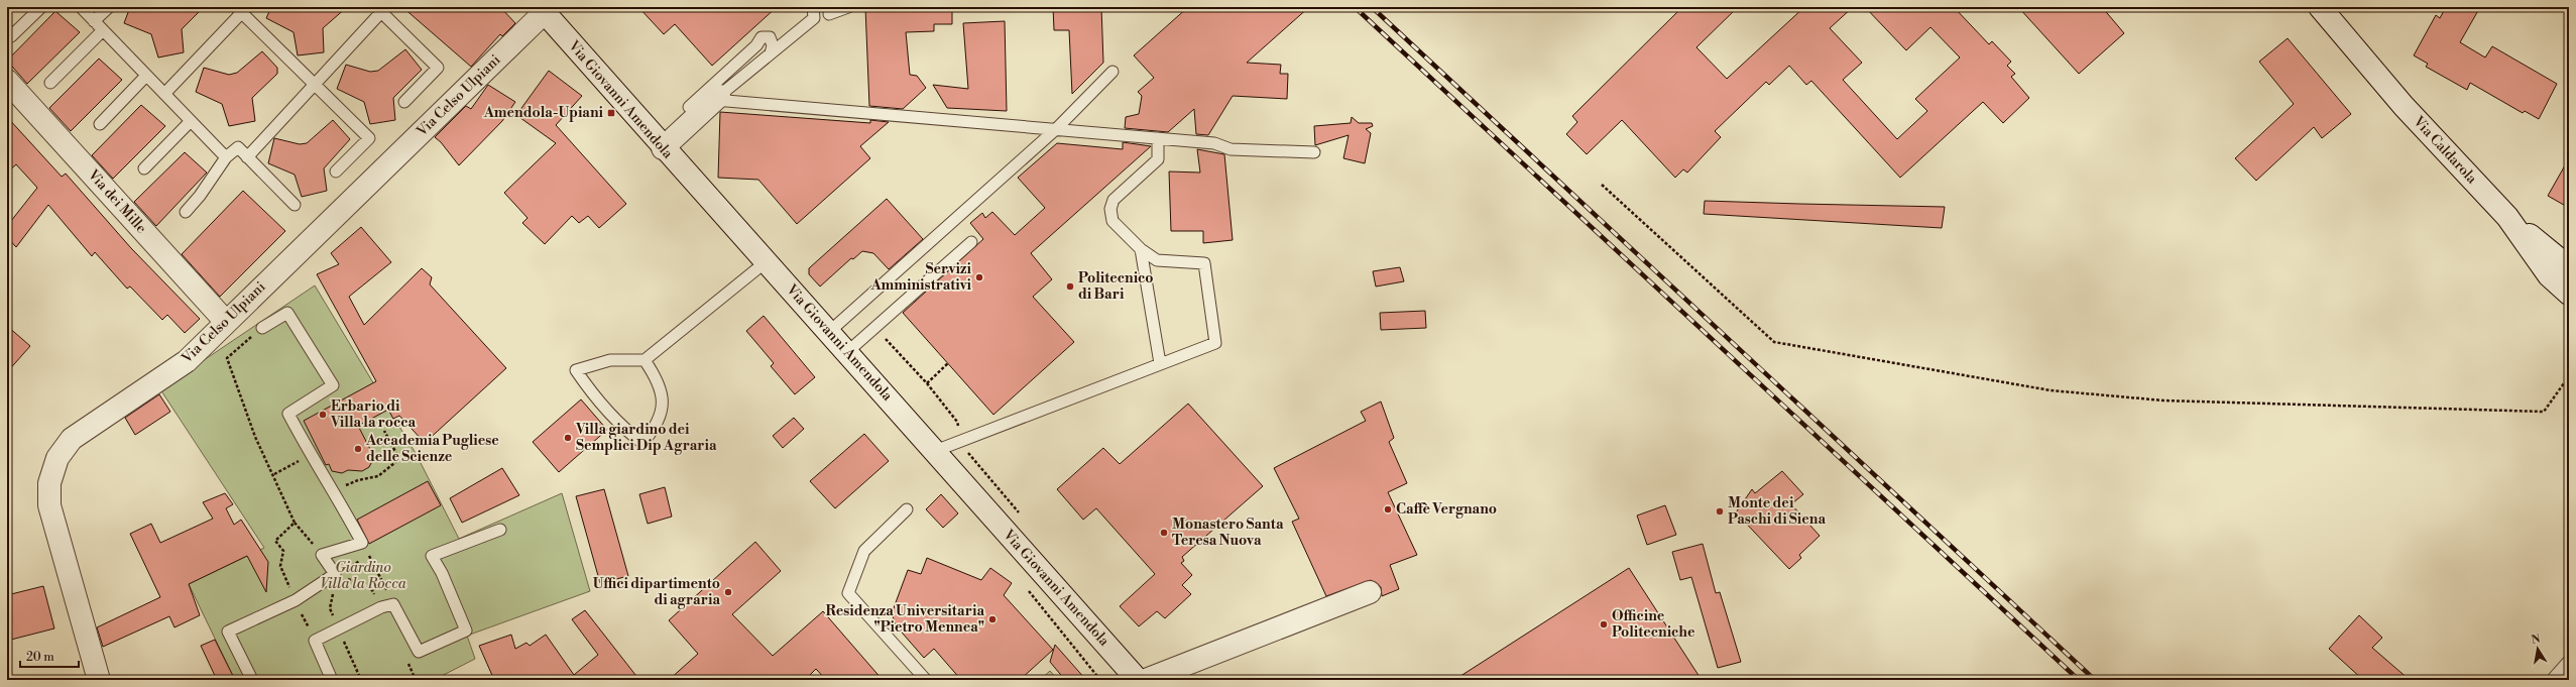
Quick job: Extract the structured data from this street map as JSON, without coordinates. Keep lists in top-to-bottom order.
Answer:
{
  "streets": {
    "street": [
      "Via Celso Ulpiani",
      "Via Giovanni Amendola",
      "Via Caldarola",
      "Via dei Mille"
    ]
  },
  "crossings": [
    ["Via Celso Ulpiani", "Via Giovanni Amendola"],
    ["Via Celso Ulpiani", "Via dei Mille"]
  ],
  "parks": ["Giardino Villa la Rocca"],
  "places": {
    "transit": ["Amendola-Upiani"],
    "other": [
      "Servizi Amministrativi",
      "Politecnico di Bari",
      "Erbario di Villa la rocca",
      "Villa giardino dei Semplici Dip Agraria",
      "Accademia Pugliese delle Scienze",
      "Caffè Vergnano",
      "Monte dei Paschi di Siena",
      "Monastero Santa Teresa Nuova",
      "Uffici dipartimento di agraria",
      "Residenza Universitaria \"Pietro Mennea\"",
      "Officine Politecniche"
    ]
  },
  "scale_bar": "20 m",
  "north": "top"
}
